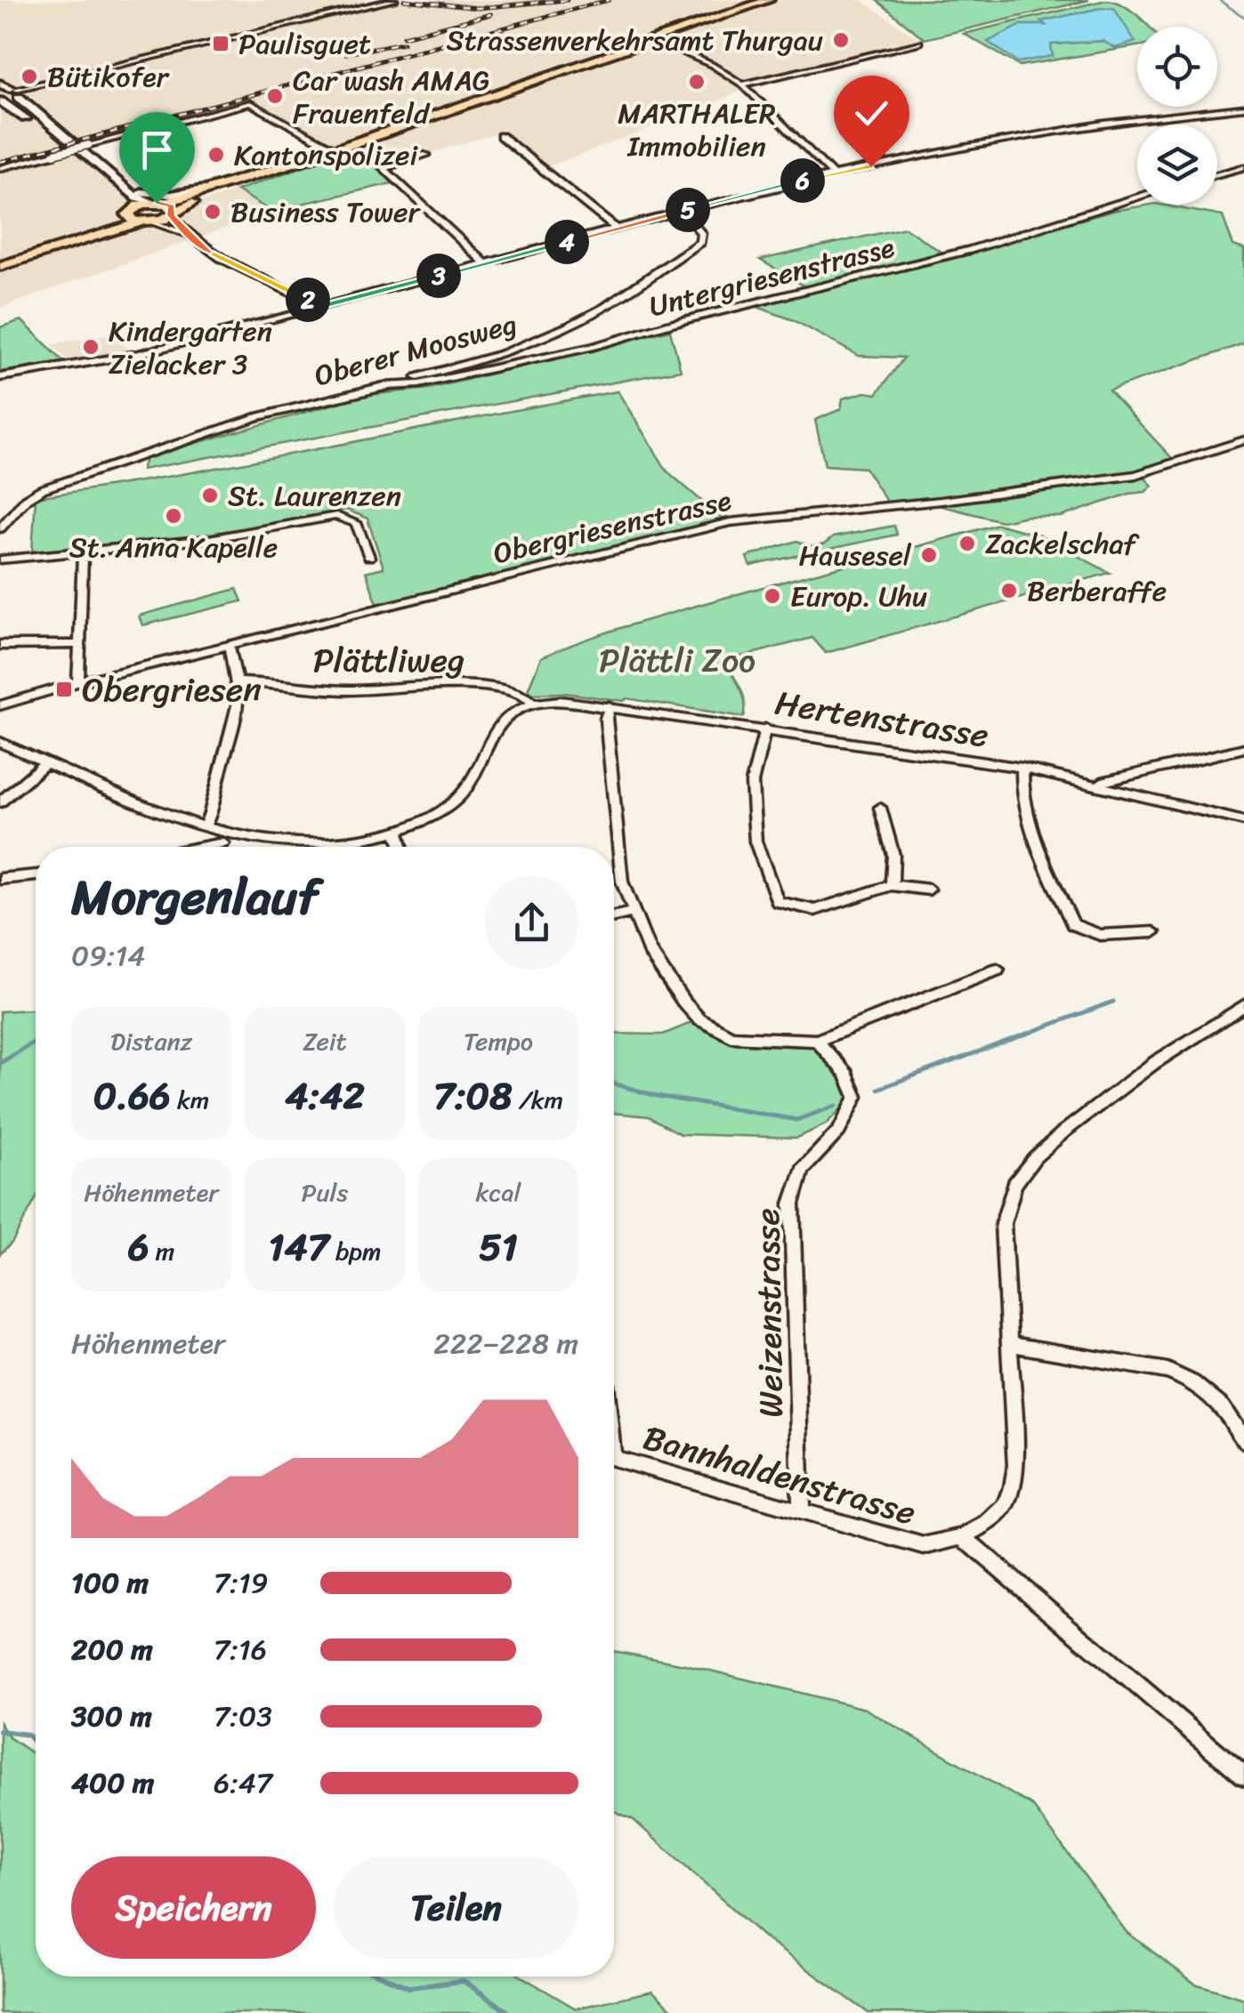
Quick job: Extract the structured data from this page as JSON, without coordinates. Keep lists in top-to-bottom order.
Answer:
{
  "streets": {
    "street": [
      "Untergriesenstrasse",
      "Oberer Moosweg",
      "Obergriesenstrasse",
      "Plättliweg",
      "Hertenstrasse",
      "Weizenstrasse",
      "Bannhaldenstrasse"
    ]
  },
  "crossings": [
    ["Untergriesenstrasse", "Oberer Moosweg"],
    ["Plättliweg", "Hertenstrasse"],
    ["Weizenstrasse", "Bannhaldenstrasse"]
  ],
  "parks": ["Plättli Zoo"],
  "places": {
    "other": [
      "Strassenverkehrsamt Thurgau",
      "Bütikofer",
      "MARTHALER Immobilien",
      "Car wash AMAG Frauenfeld",
      "Kantonspolizei",
      "Business Tower",
      "Kindergarten Zielacker 3",
      "St. Laurenzen",
      "St. Anna Kapelle",
      "Zackelschaf",
      "Hausesel",
      "Berberaffe",
      "Europ. Uhu"
    ],
    "transit": ["Paulisguet", "Obergriesen"]
  },
  "page": {
    "pins": [
      "6",
      "5",
      "4",
      "3",
      "2"
    ],
    "heading": ["Morgenlauf", "09:14"],
    "stats": [
      ["Distanz", "0.66 km"],
      ["Zeit", "4:42"],
      ["Tempo", "7:08 /km"],
      ["Höhenmeter", "6 m"],
      ["Puls", "147 bpm"],
      ["kcal", "51"]
    ],
    "chart": ["Höhenmeter", "222–228 m"],
    "list": [
      {
        "name": "100 m",
        "note": "7:19"
      },
      {
        "name": "200 m",
        "note": "7:16"
      },
      {
        "name": "300 m",
        "note": "7:03"
      },
      {
        "name": "400 m",
        "note": "6:47"
      }
    ],
    "buttons": ["Speichern", "Teilen"]
  }
}
